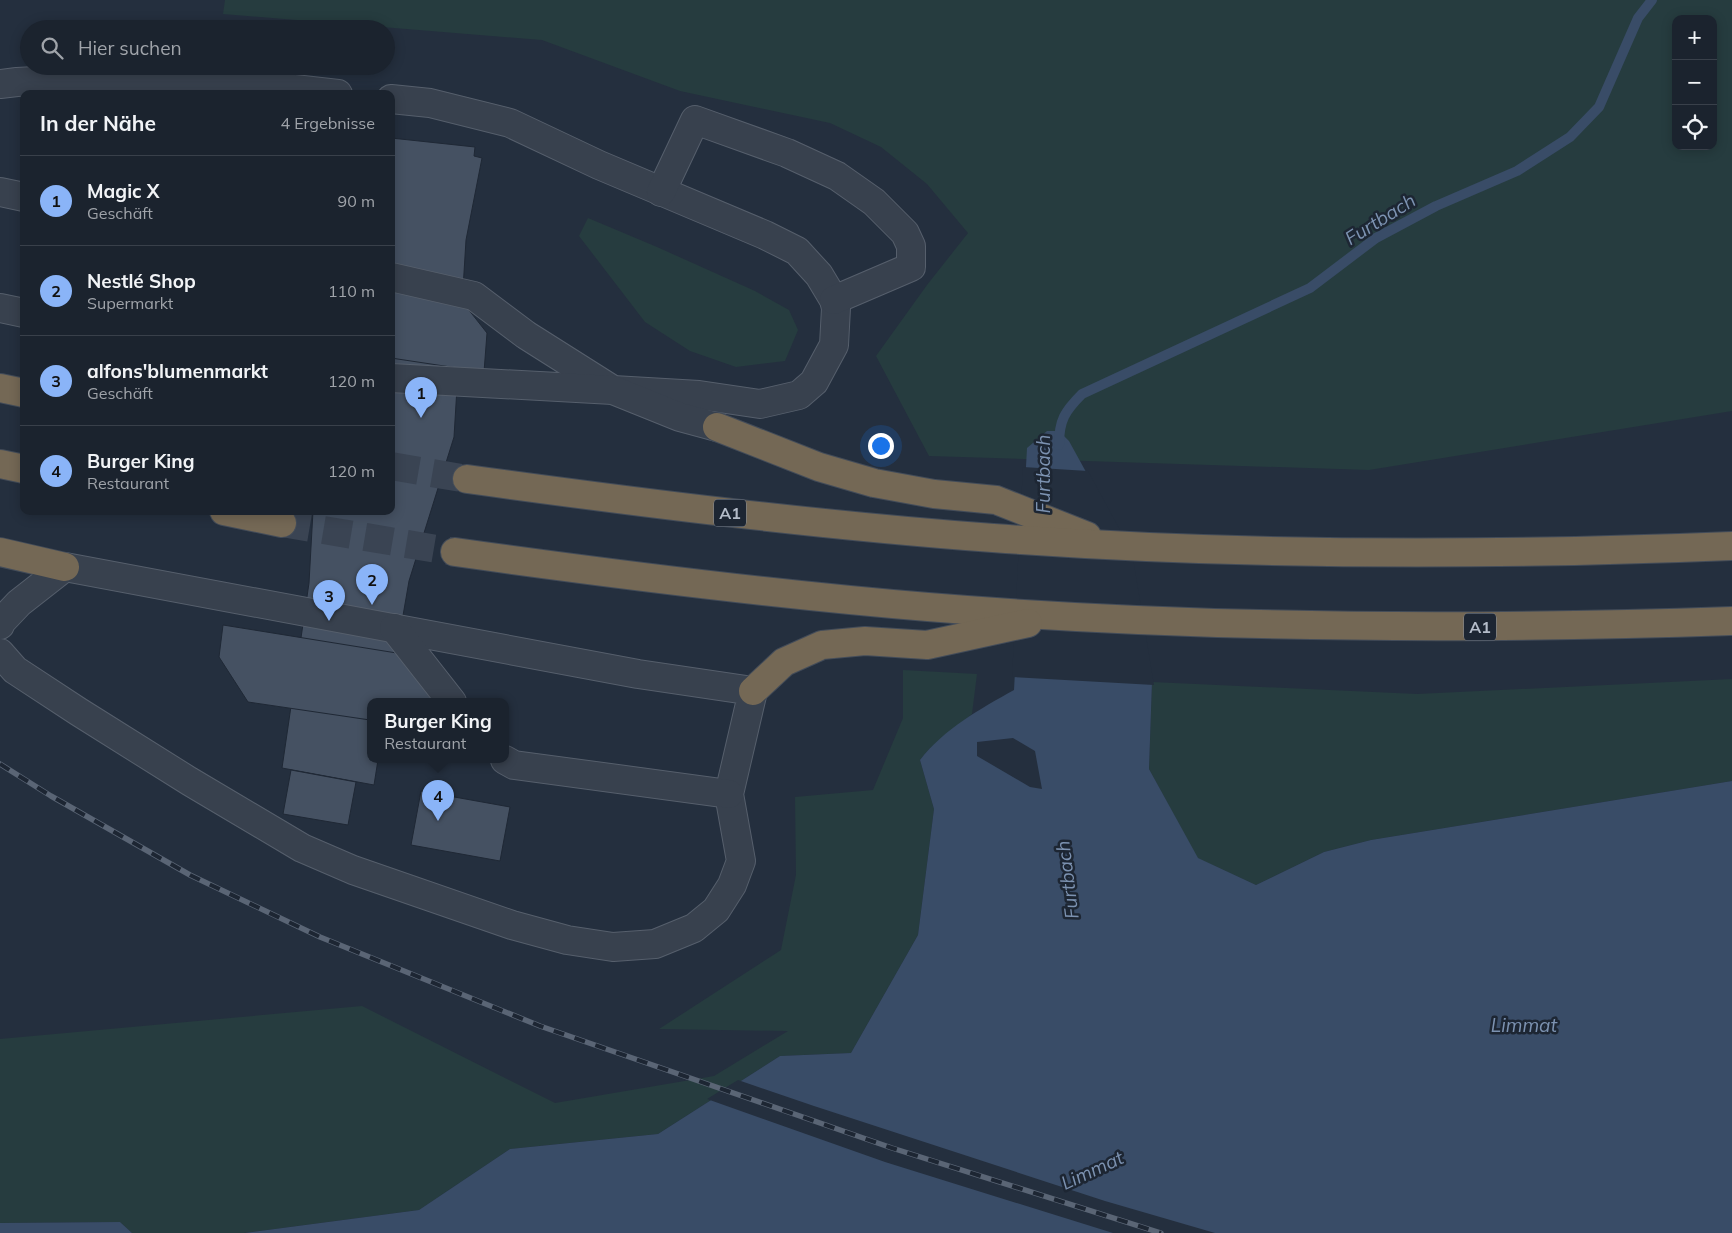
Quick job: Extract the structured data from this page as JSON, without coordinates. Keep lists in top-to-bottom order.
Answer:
{
  "streets": {
    "highway": ["A1"]
  },
  "water": ["Furtbach", "Limmat"],
  "page": {
    "map_buttons": ["+", "−"],
    "search": "Hier suchen",
    "heading": ["In der Nähe", "4 Ergebnisse"],
    "list": [
      {
        "mark": "1",
        "name": "Magic X",
        "note": "Geschäft",
        "value": "90 m"
      },
      {
        "mark": "2",
        "name": "Nestlé Shop",
        "note": "Supermarkt",
        "value": "110 m"
      },
      {
        "mark": "3",
        "name": "alfons'blumenmarkt",
        "note": "Geschäft",
        "value": "120 m"
      },
      {
        "mark": "4",
        "name": "Burger King",
        "note": "Restaurant",
        "value": "120 m"
      }
    ],
    "pins": [
      "1",
      "2",
      "3",
      "4"
    ],
    "popup": ["Burger King", "Restaurant"]
  }
}
